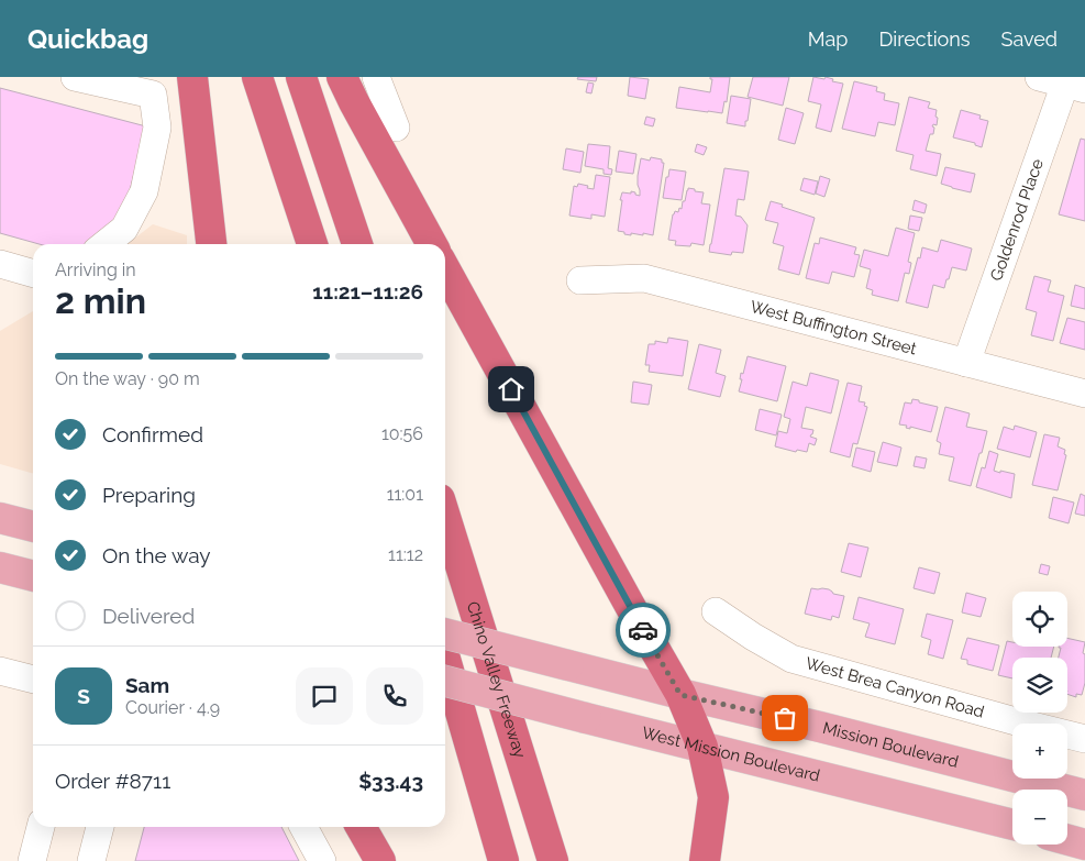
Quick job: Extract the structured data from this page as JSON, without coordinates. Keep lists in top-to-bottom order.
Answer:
{
  "streets": {
    "highway": ["Chino Valley Freeway"],
    "main road": ["Mission Boulevard", "West Mission Boulevard"],
    "street": ["Goldenrod Place", "West Buffington Street", "West Brea Canyon Road"]
  },
  "crossings": [
    ["Goldenrod Place", "West Buffington Street"]
  ],
  "page": {
    "header": "Quickbag",
    "nav": ["Map", "Directions", "Saved"],
    "heading": ["2 min", "Arriving in", "11:21–11:26"],
    "panel": [
      "Sam",
      "Courier · 4.9",
      "Order #8711",
      "$33.43"
    ],
    "bar": "On the way · 90 m",
    "list": [
      ["Confirmed", "10:56"],
      ["Preparing", "11:01"],
      ["On the way", "11:12"],
      "Delivered"
    ],
    "map_buttons": ["+", "−"],
    "round": "S"
  }
}
